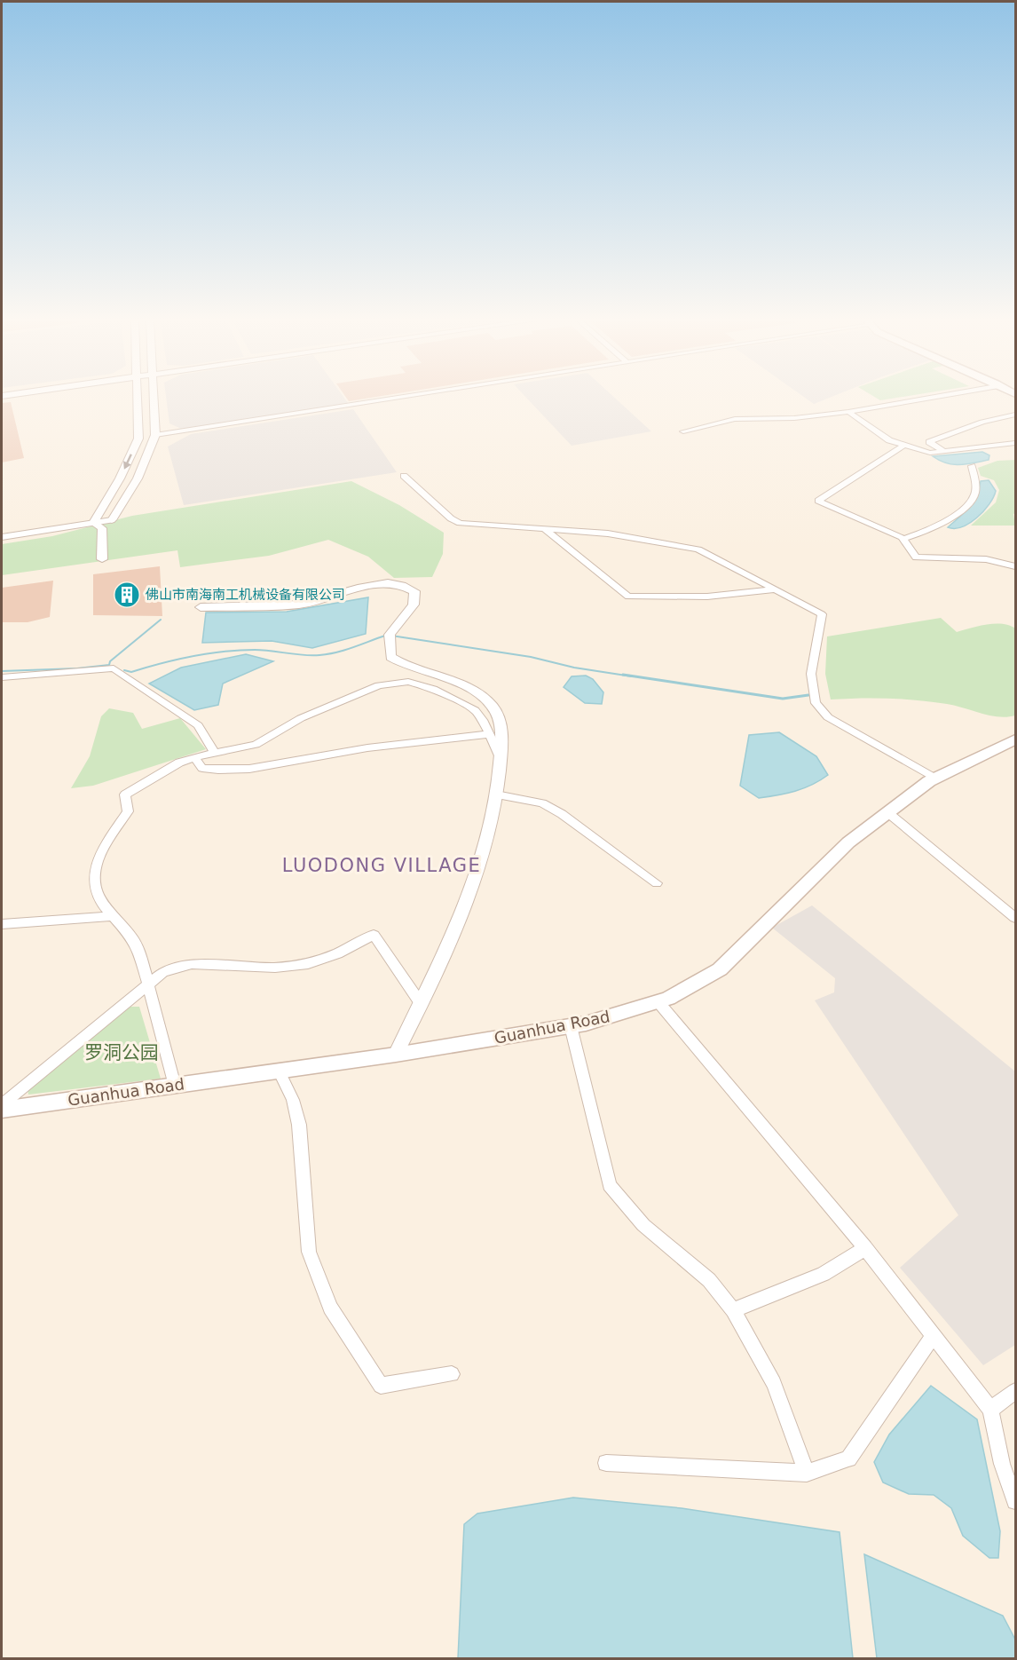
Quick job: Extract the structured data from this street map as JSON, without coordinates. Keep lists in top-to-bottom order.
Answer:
{
  "streets": {
    "main road": ["Guanhua Road"]
  },
  "districts": ["LUODONG VILLAGE"],
  "parks": ["罗洞公园"],
  "places": {
    "building": ["佛山市南海南工机械设备有限公司"]
  }
}
